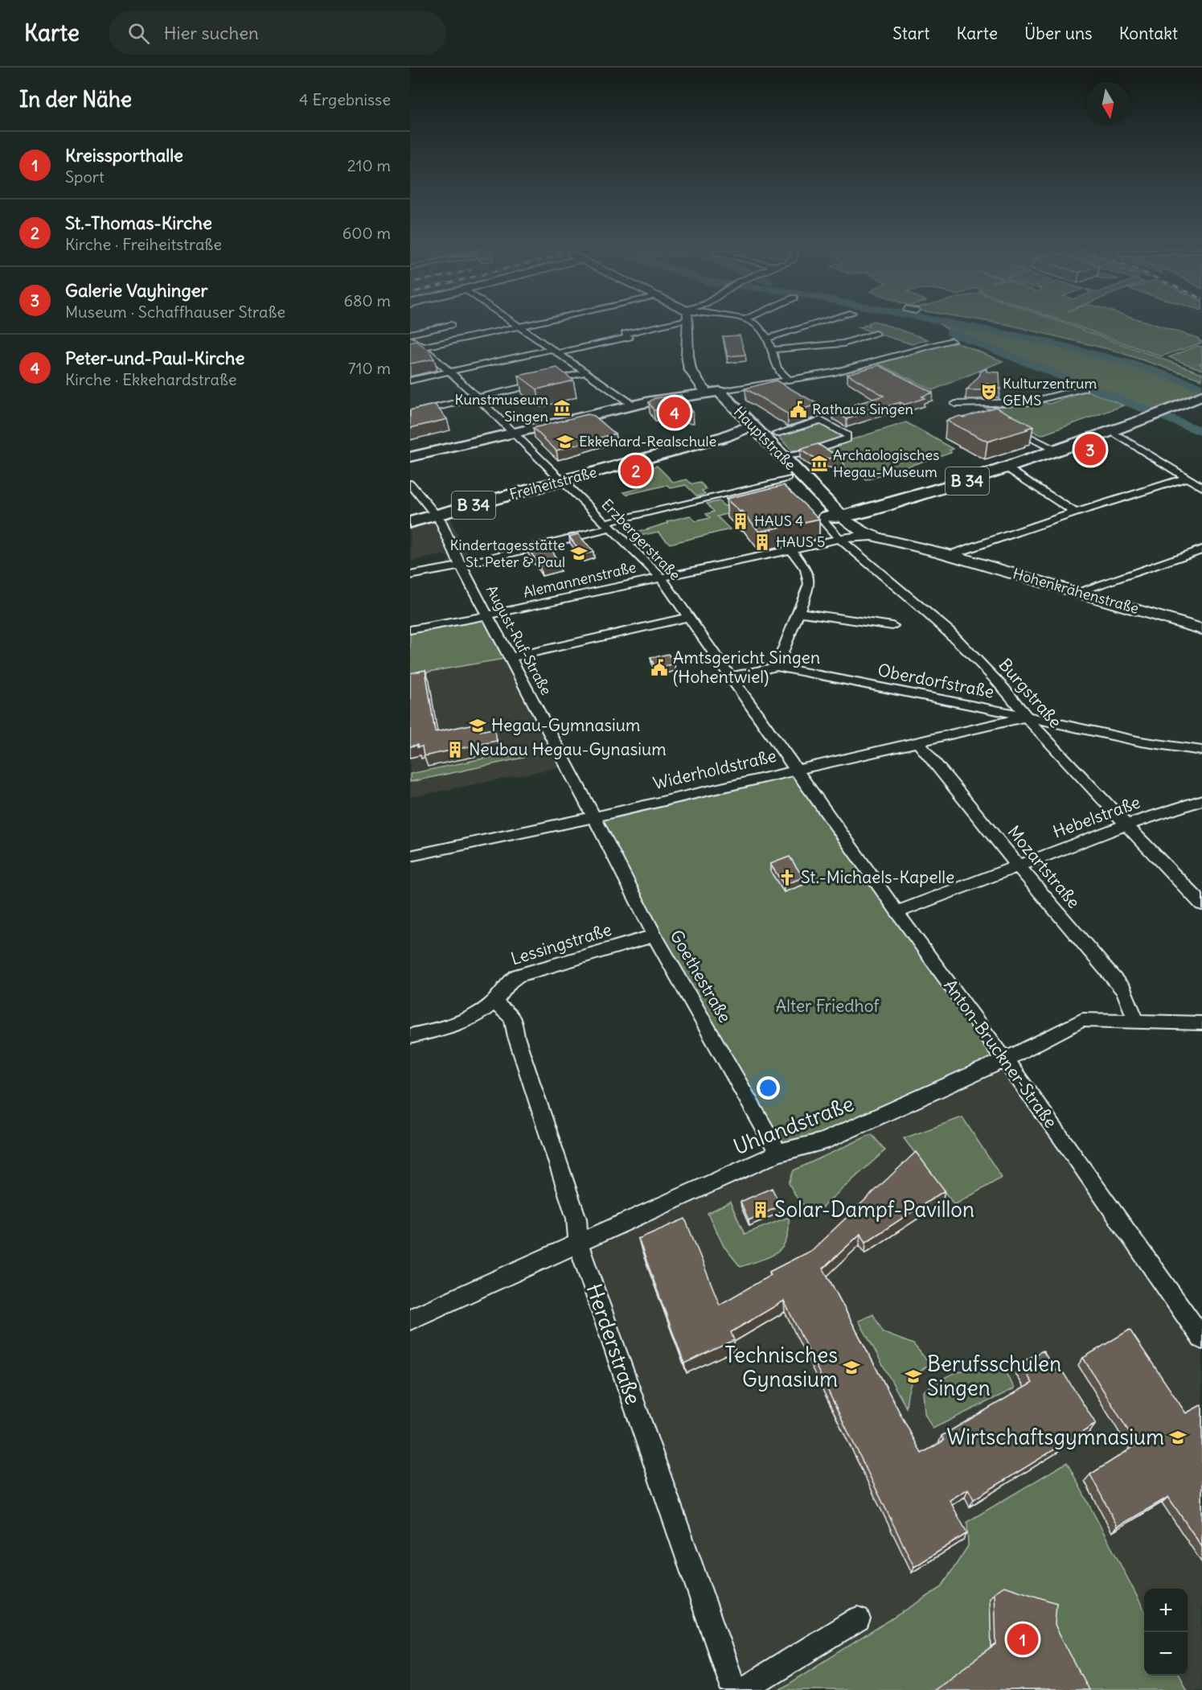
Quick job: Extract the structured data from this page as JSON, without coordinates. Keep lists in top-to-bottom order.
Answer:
{
  "streets": {
    "main road": [
      "Hauptstraße",
      "B 34",
      "Freiheitstraße",
      "Hohenkrähenstraße"
    ],
    "street": [
      "Erzbergerstraße",
      "Alemannenstraße",
      "August-Ruf-Straße",
      "Oberdorfstraße",
      "Burgstraße",
      "Widerholdstraße",
      "Hebelstraße",
      "Mozartstraße",
      "Lessingstraße",
      "Goethestraße",
      "Anton-Bruckner-Straße",
      "Uhlandstraße",
      "Herderstraße"
    ]
  },
  "crossings": [
    ["Hauptstraße", "B 34"],
    ["Hauptstraße", "Freiheitstraße"],
    ["Hauptstraße", "Hohenkrähenstraße"],
    ["B 34", "Hohenkrähenstraße"],
    ["Freiheitstraße", "Erzbergerstraße"],
    ["Freiheitstraße", "August-Ruf-Straße"],
    ["Erzbergerstraße", "Alemannenstraße"],
    ["Erzbergerstraße", "Widerholdstraße"],
    ["Erzbergerstraße", "Anton-Bruckner-Straße"],
    ["Alemannenstraße", "Hohenkrähenstraße"],
    ["Alemannenstraße", "August-Ruf-Straße"],
    ["Alemannenstraße", "Burgstraße"],
    ["Hohenkrähenstraße", "Burgstraße"],
    ["August-Ruf-Straße", "Widerholdstraße"],
    ["August-Ruf-Straße", "Goethestraße"],
    ["Oberdorfstraße", "Burgstraße"],
    ["Oberdorfstraße", "Widerholdstraße"],
    ["Burgstraße", "Widerholdstraße"],
    ["Burgstraße", "Hebelstraße"],
    ["Widerholdstraße", "Mozartstraße"],
    ["Widerholdstraße", "Goethestraße"],
    ["Widerholdstraße", "Anton-Bruckner-Straße"],
    ["Hebelstraße", "Mozartstraße"],
    ["Hebelstraße", "Anton-Bruckner-Straße"],
    ["Mozartstraße", "Uhlandstraße"],
    ["Lessingstraße", "Goethestraße"],
    ["Lessingstraße", "Herderstraße"],
    ["Goethestraße", "Uhlandstraße"],
    ["Anton-Bruckner-Straße", "Uhlandstraße"],
    ["Uhlandstraße", "Herderstraße"]
  ],
  "parks": ["Alter Friedhof"],
  "places": {
    "theatre": ["Kulturzentrum GEMS"],
    "museum": ["Kunstmuseum Singen", "Archäologisches Hegau-Museum"],
    "public building": ["Rathaus Singen", "Amtsgericht Singen (Hohentwiel)"],
    "school or university": [
      "Ekkehard-Realschule",
      "Kindertagesstätte St. Peter & Paul",
      "Hegau-Gymnasium",
      "Technisches Gynasium",
      "Berufsschulen Singen",
      "Wirtschaftsgymnasium"
    ],
    "building": [
      "HAUS 4",
      "HAUS 5",
      "Neubau Hegau-Gynasium",
      "Solar-Dampf-Pavillon"
    ],
    "church": ["St.-Michaels-Kapelle"]
  },
  "north": "bottom",
  "page": {
    "header": "Karte",
    "search": "Hier suchen",
    "nav": [
      "Start",
      "Karte",
      "Über uns",
      "Kontakt"
    ],
    "heading": ["In der Nähe", "4 Ergebnisse"],
    "list": [
      {
        "mark": "1",
        "name": "Kreissporthalle",
        "note": "Sport",
        "value": "210 m"
      },
      {
        "mark": "2",
        "name": "St.-Thomas-Kirche",
        "note": "Kirche · Freiheitstraße",
        "value": "600 m"
      },
      {
        "mark": "3",
        "name": "Galerie Vayhinger",
        "note": "Museum · Schaffhauser Straße",
        "value": "680 m"
      },
      {
        "mark": "4",
        "name": "Peter-und-Paul-Kirche",
        "note": "Kirche · Ekkehardstraße",
        "value": "710 m"
      }
    ],
    "pins": [
      "4",
      "3",
      "2",
      "1"
    ],
    "map_buttons": ["+", "−"]
  }
}
